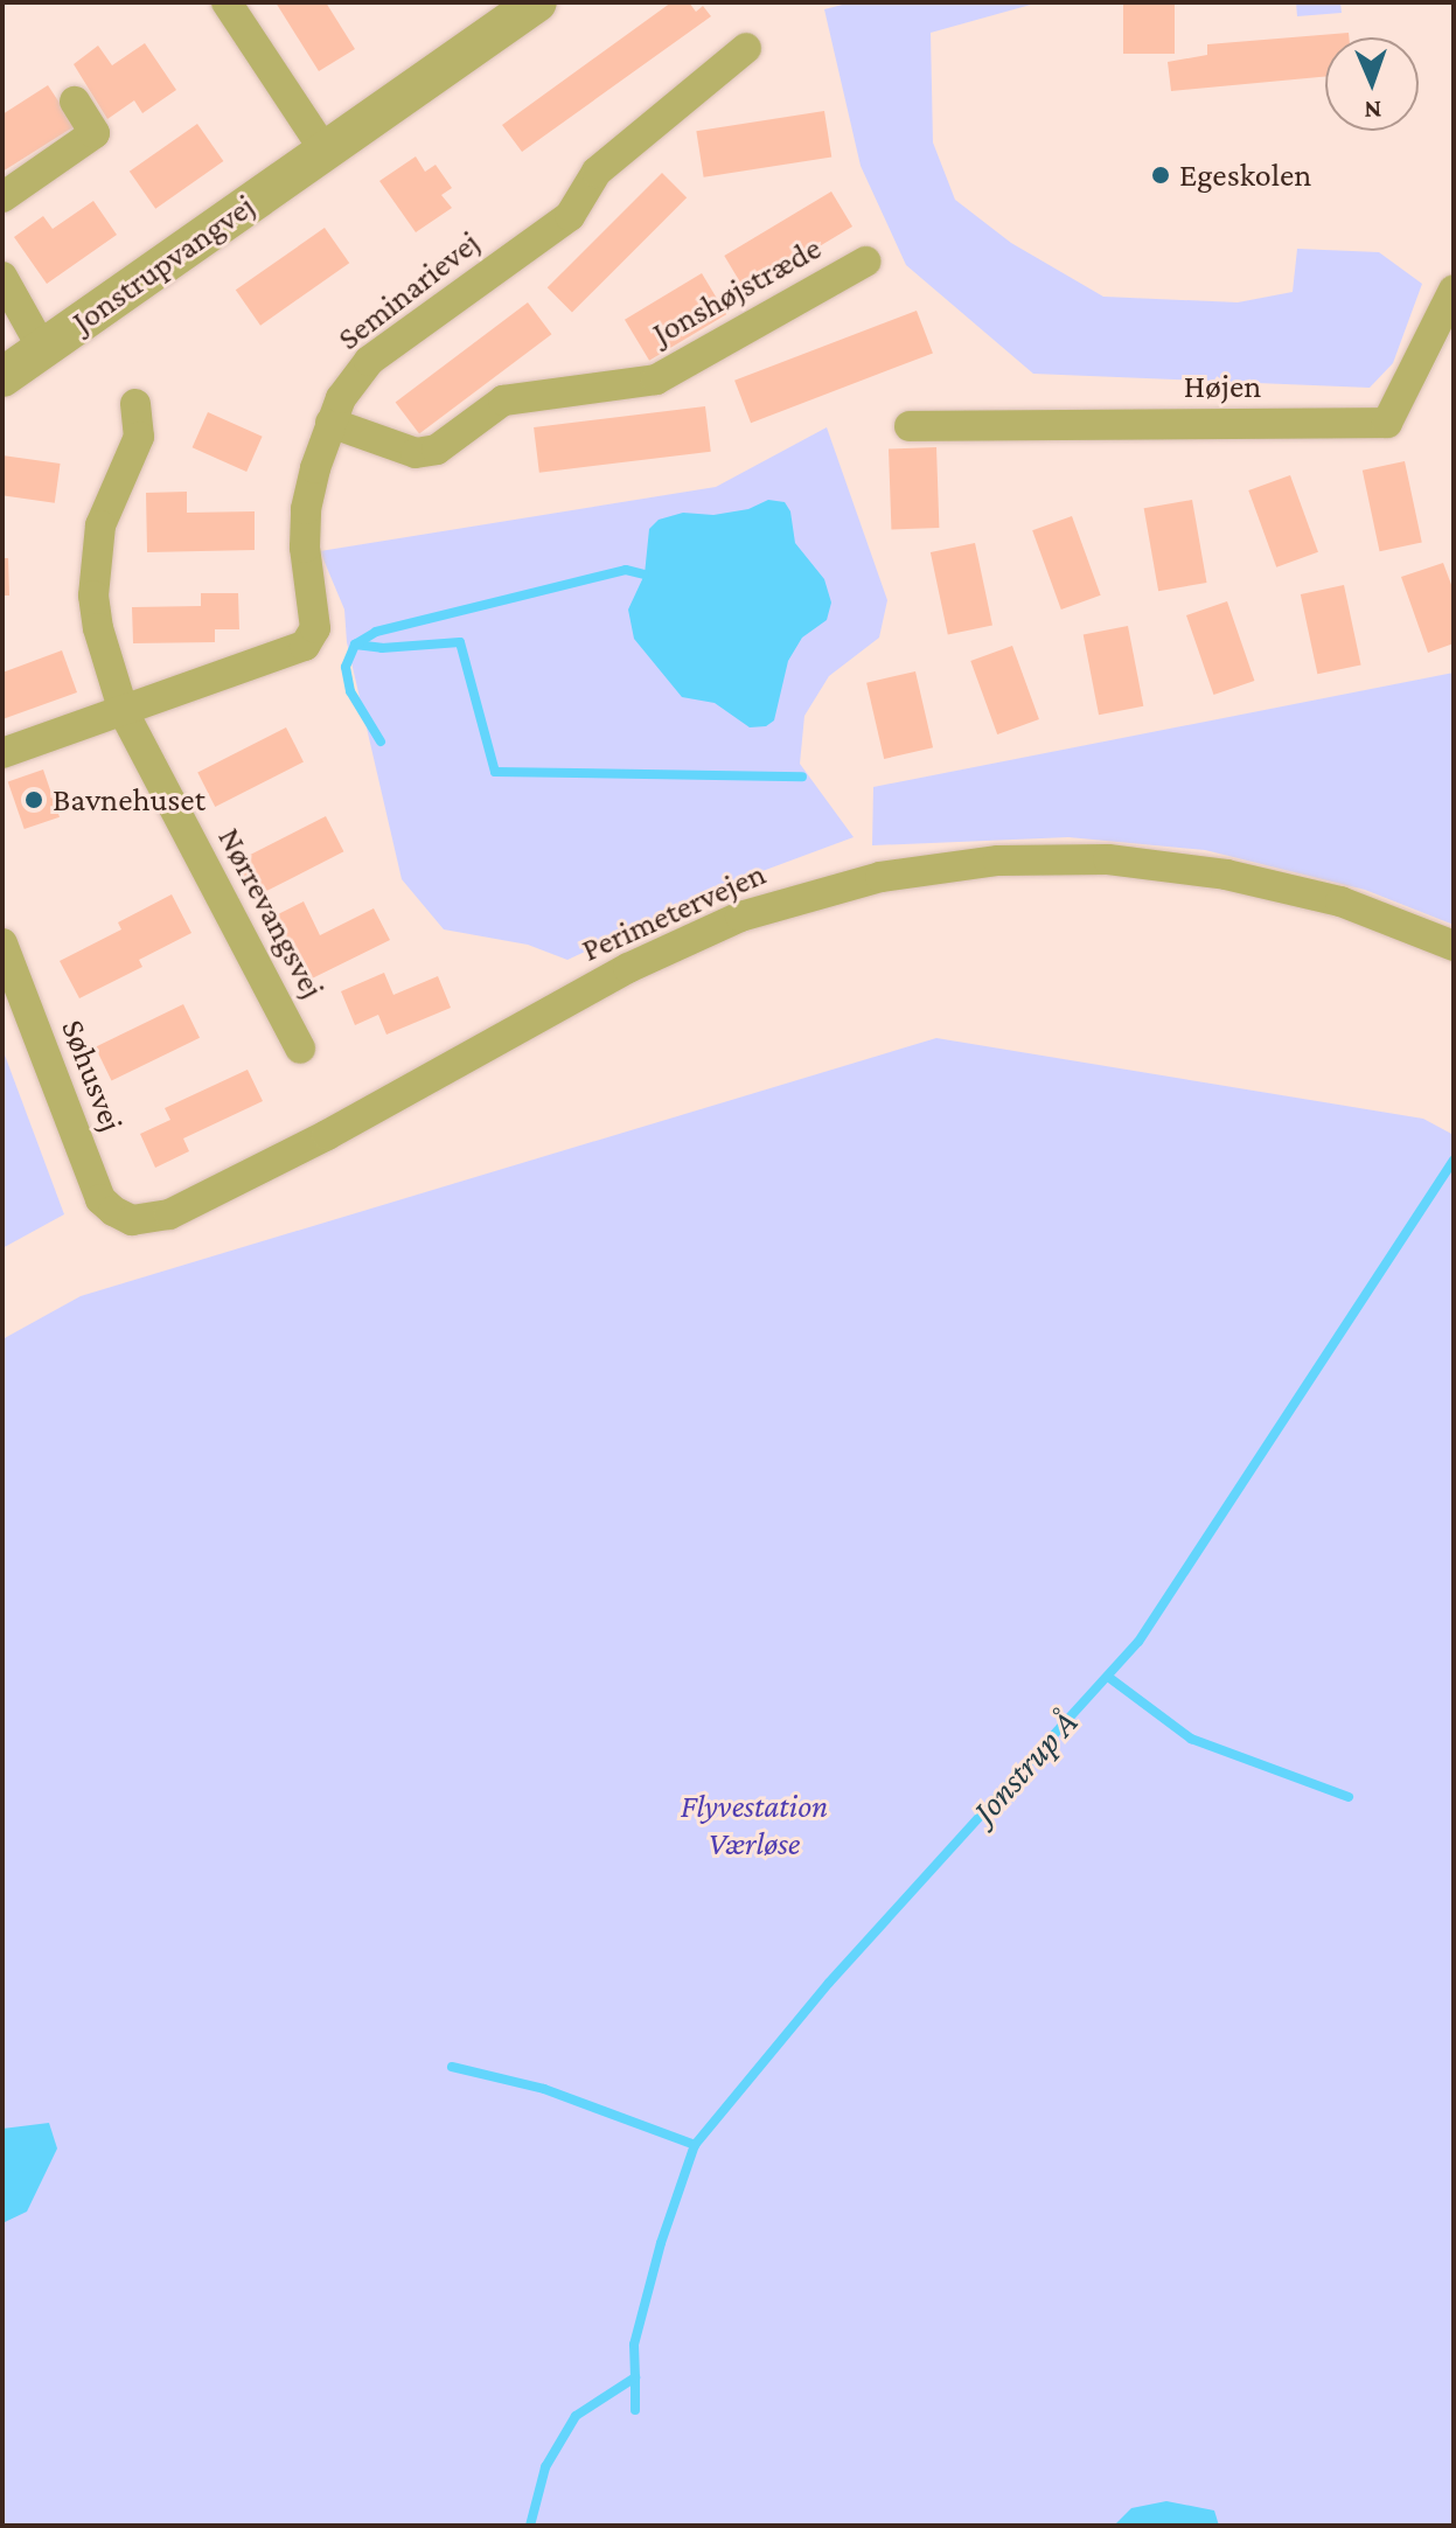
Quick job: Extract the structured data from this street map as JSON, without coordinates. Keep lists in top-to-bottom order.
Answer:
{
  "streets": {
    "street": [
      "Jonstrupvangvej",
      "Seminarievej",
      "Jonshøjstræde",
      "Højen",
      "Perimetervejen",
      "Nørrevangsvej",
      "Søhusvej"
    ]
  },
  "crossings": [
    ["Seminarievej", "Jonshøjstræde"],
    ["Seminarievej", "Nørrevangsvej"],
    ["Perimetervejen", "Søhusvej"]
  ],
  "water": ["Jonstrup Å"],
  "parks": ["Flyvestation Værløse"],
  "places": ["Egeskolen", "Bavnehuset"],
  "north": "bottom"
}
